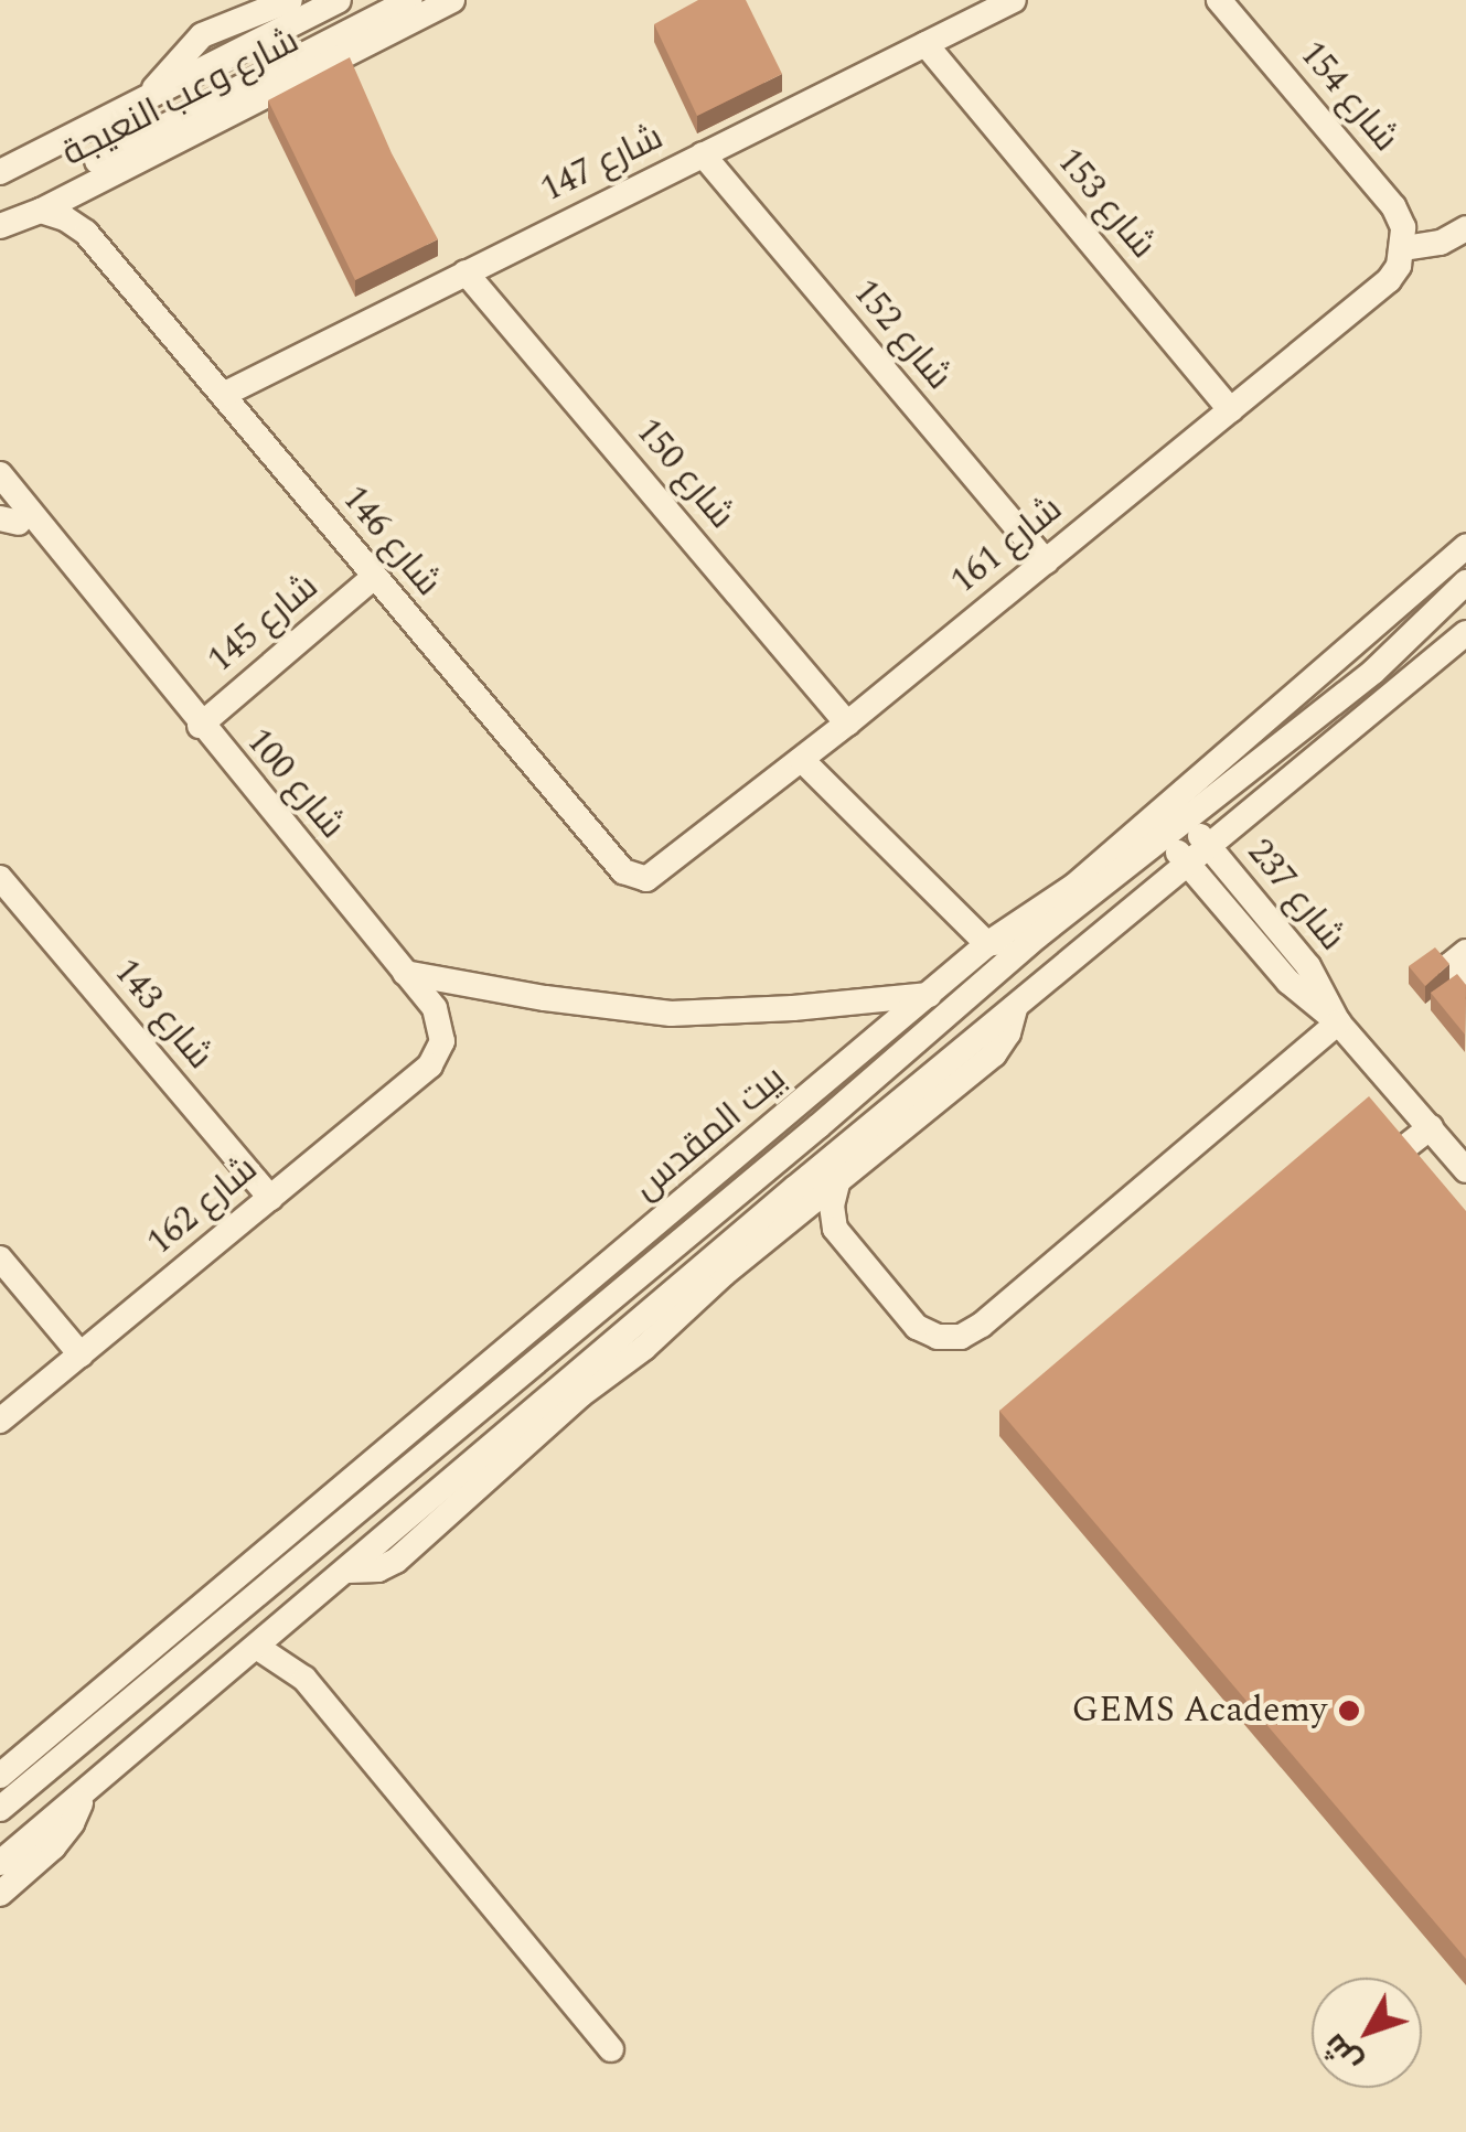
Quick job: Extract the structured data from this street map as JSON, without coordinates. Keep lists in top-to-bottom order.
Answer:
{
  "streets": {
    "street": [
      "شارع 154",
      "شارع وعب النعيجة",
      "شارع 147",
      "شارع 153",
      "شارع 152",
      "شارع 150",
      "شارع 146",
      "شارع 161",
      "شارع 145",
      "شارع 100",
      "شارع 237",
      "شارع 143",
      "بيت المقدس",
      "شارع 162"
    ]
  },
  "crossings": [
    ["شارع 154", "شارع 161"],
    ["شارع وعب النعيجة", "شارع 146"],
    ["شارع 147", "شارع 153"],
    ["شارع 147", "شارع 152"],
    ["شارع 147", "شارع 150"],
    ["شارع 147", "شارع 146"],
    ["شارع 153", "شارع 161"],
    ["شارع 152", "شارع 161"],
    ["شارع 150", "شارع 161"],
    ["شارع 146", "شارع 161"],
    ["شارع 146", "شارع 145"],
    ["شارع 145", "شارع 100"],
    ["شارع 100", "شارع 162"],
    ["شارع 237", "بيت المقدس"],
    ["شارع 143", "شارع 162"]
  ],
  "places": ["GEMS Academy"],
  "north": "bottom left"
}
